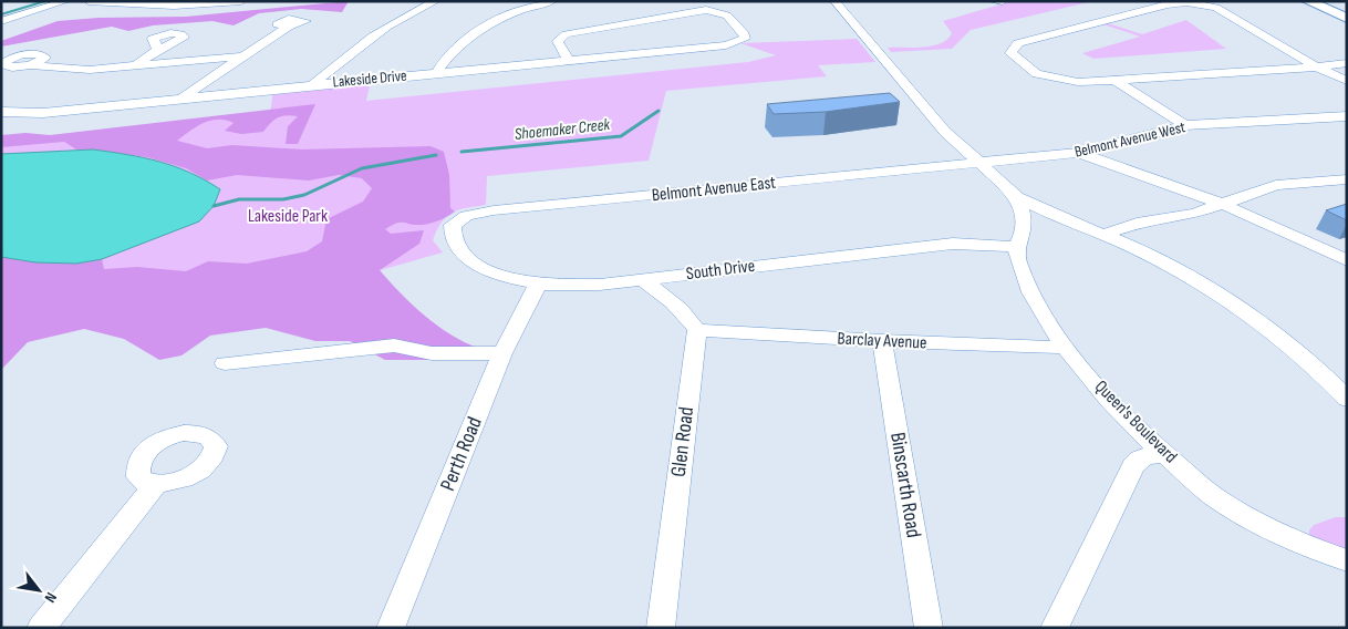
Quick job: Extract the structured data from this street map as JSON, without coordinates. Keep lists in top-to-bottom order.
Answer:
{
  "streets": {
    "street": [
      "Lakeside Drive",
      "Belmont Avenue West",
      "Belmont Avenue East",
      "South Drive",
      "Barclay Avenue",
      "Queen's Boulevard",
      "Glen Road",
      "Perth Road",
      "Binscarth Road"
    ]
  },
  "crossings": [
    ["Belmont Avenue West", "Belmont Avenue East"],
    ["Belmont Avenue East", "South Drive"],
    ["South Drive", "Queen's Boulevard"],
    ["South Drive", "Perth Road"],
    ["Barclay Avenue", "Queen's Boulevard"],
    ["Barclay Avenue", "Glen Road"],
    ["Barclay Avenue", "Binscarth Road"]
  ],
  "water": ["Shoemaker Creek"],
  "parks": ["Lakeside Park"],
  "north": "bottom right"
}
